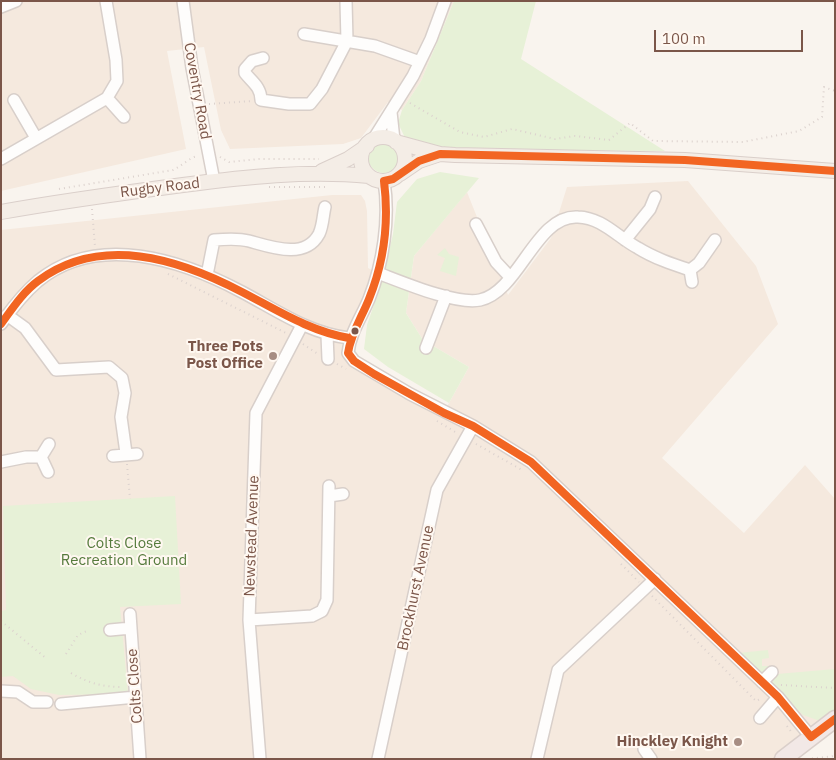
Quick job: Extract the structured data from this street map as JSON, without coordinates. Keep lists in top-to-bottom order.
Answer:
{
  "streets": {
    "main road": ["Rugby Road"],
    "street": [
      "Coventry Road",
      "Newstead Avenue",
      "Brockhurst Avenue",
      "Colts Close"
    ]
  },
  "crossings": [
    ["Coventry Road", "Rugby Road"]
  ],
  "parks": ["Colts Close Recreation Ground"],
  "places": ["Three Pots Post Office", "Hinckley Knight"],
  "scale_bar": "100 m"
}
